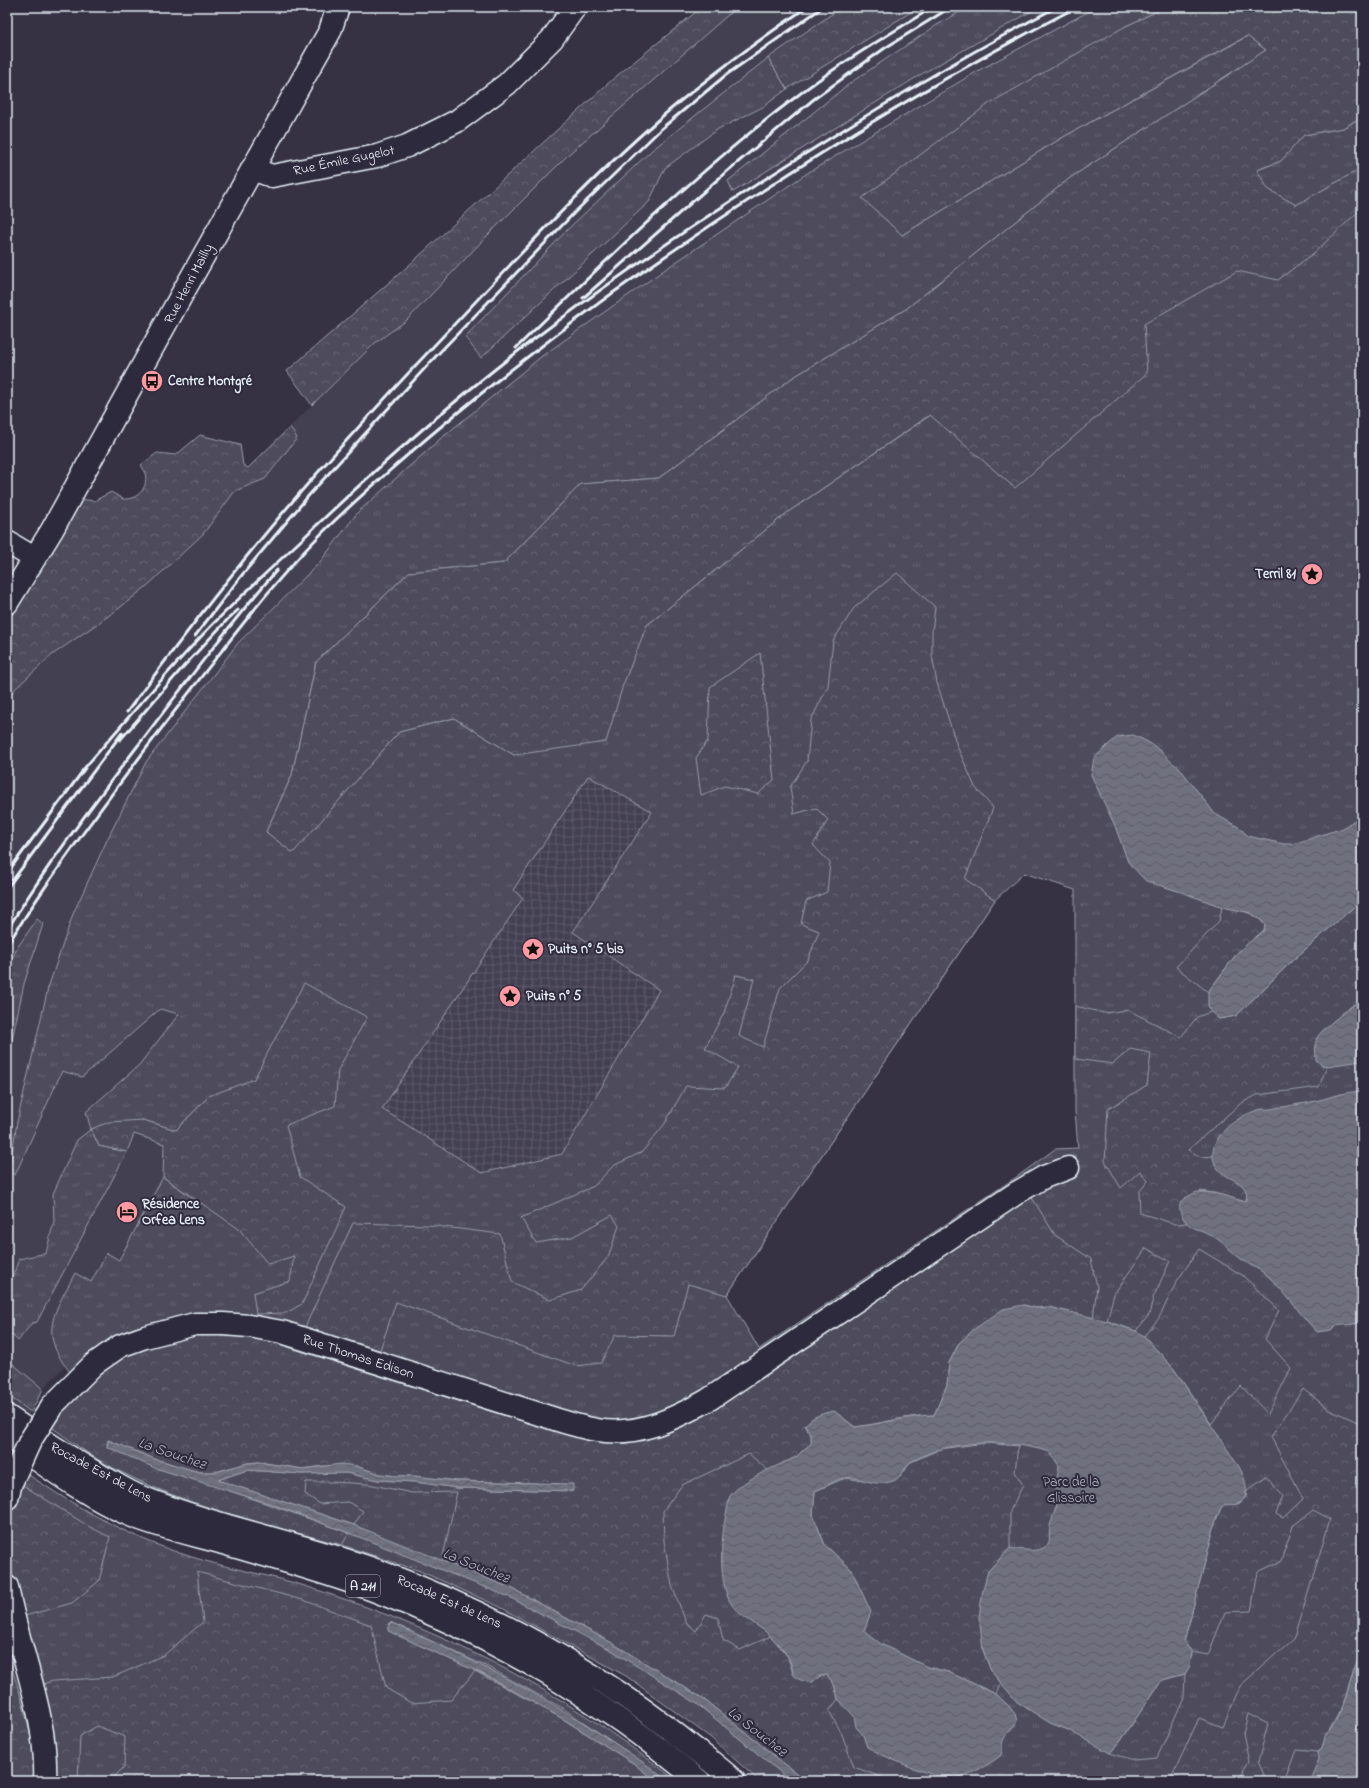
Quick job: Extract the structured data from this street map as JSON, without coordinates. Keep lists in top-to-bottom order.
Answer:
{
  "streets": {
    "main road": [
      "Rue Émile Gugelot",
      "Rue Henri Mailly",
      "Rue Thomas Edison",
      "Rocade Est de Lens",
      "A 211"
    ]
  },
  "crossings": [
    ["Rue Émile Gugelot", "Rue Henri Mailly"]
  ],
  "water": ["La Souchez"],
  "parks": ["Parc de la Glissoire"],
  "places": {
    "bus stop": ["Centre Montgré"],
    "place": ["Terril 81", "Puits n° 5 bis", "Puits n° 5"],
    "hotel": ["Résidence Orfea Lens"]
  }
}
